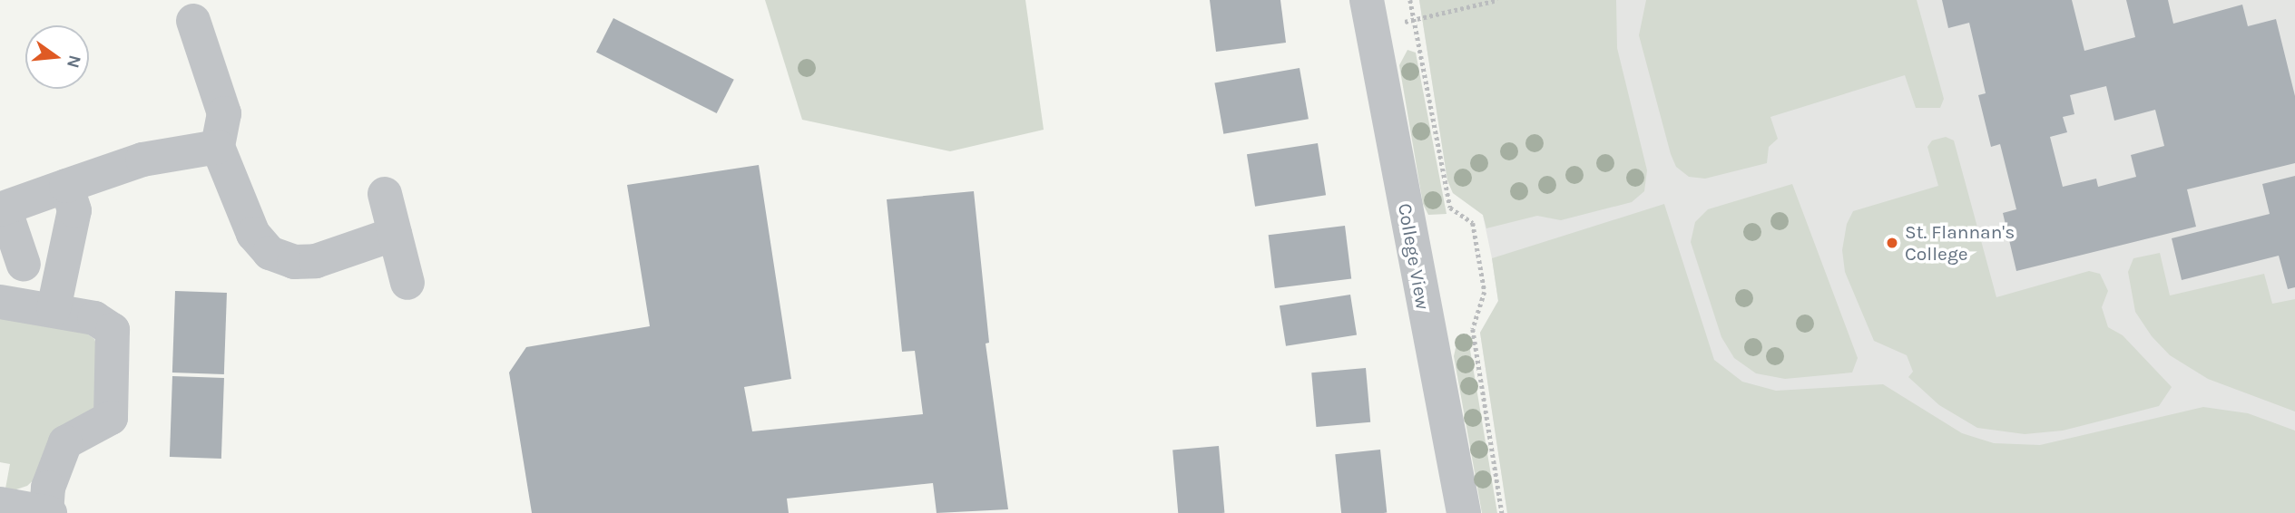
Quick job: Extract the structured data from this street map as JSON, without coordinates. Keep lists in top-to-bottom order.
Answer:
{
  "streets": {
    "street": ["College View"]
  },
  "places": ["St. Flannan's College"],
  "north": "right"
}
